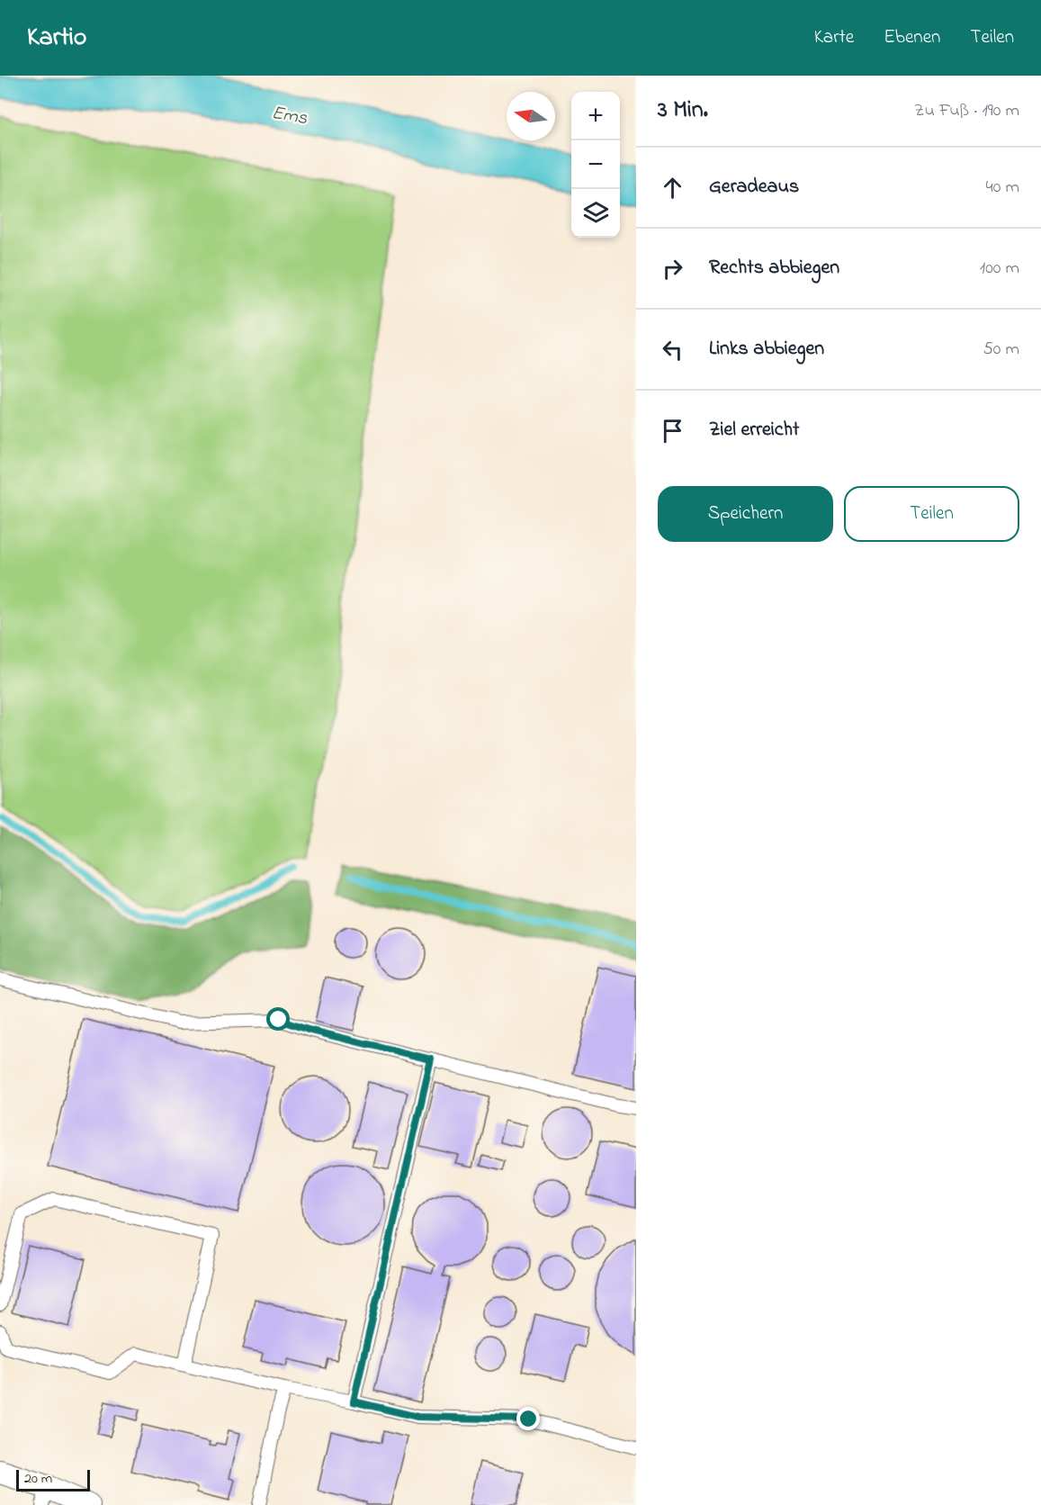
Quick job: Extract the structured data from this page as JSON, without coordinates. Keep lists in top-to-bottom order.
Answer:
{
  "water": ["Ems"],
  "scale_bar": "20 m",
  "north": "left",
  "page": {
    "header": "Kartio",
    "nav": ["Karte", "Ebenen", "Teilen"],
    "heading": ["3 Min.", "Zu Fuß · 190 m"],
    "map_buttons": ["+", "−"],
    "list": [
      ["Geradeaus", "40 m"],
      ["Rechts abbiegen", "100 m"],
      ["Links abbiegen", "50 m"],
      "Ziel erreicht"
    ],
    "buttons": ["Speichern", "Teilen"],
    "scale": "20 m"
  }
}
